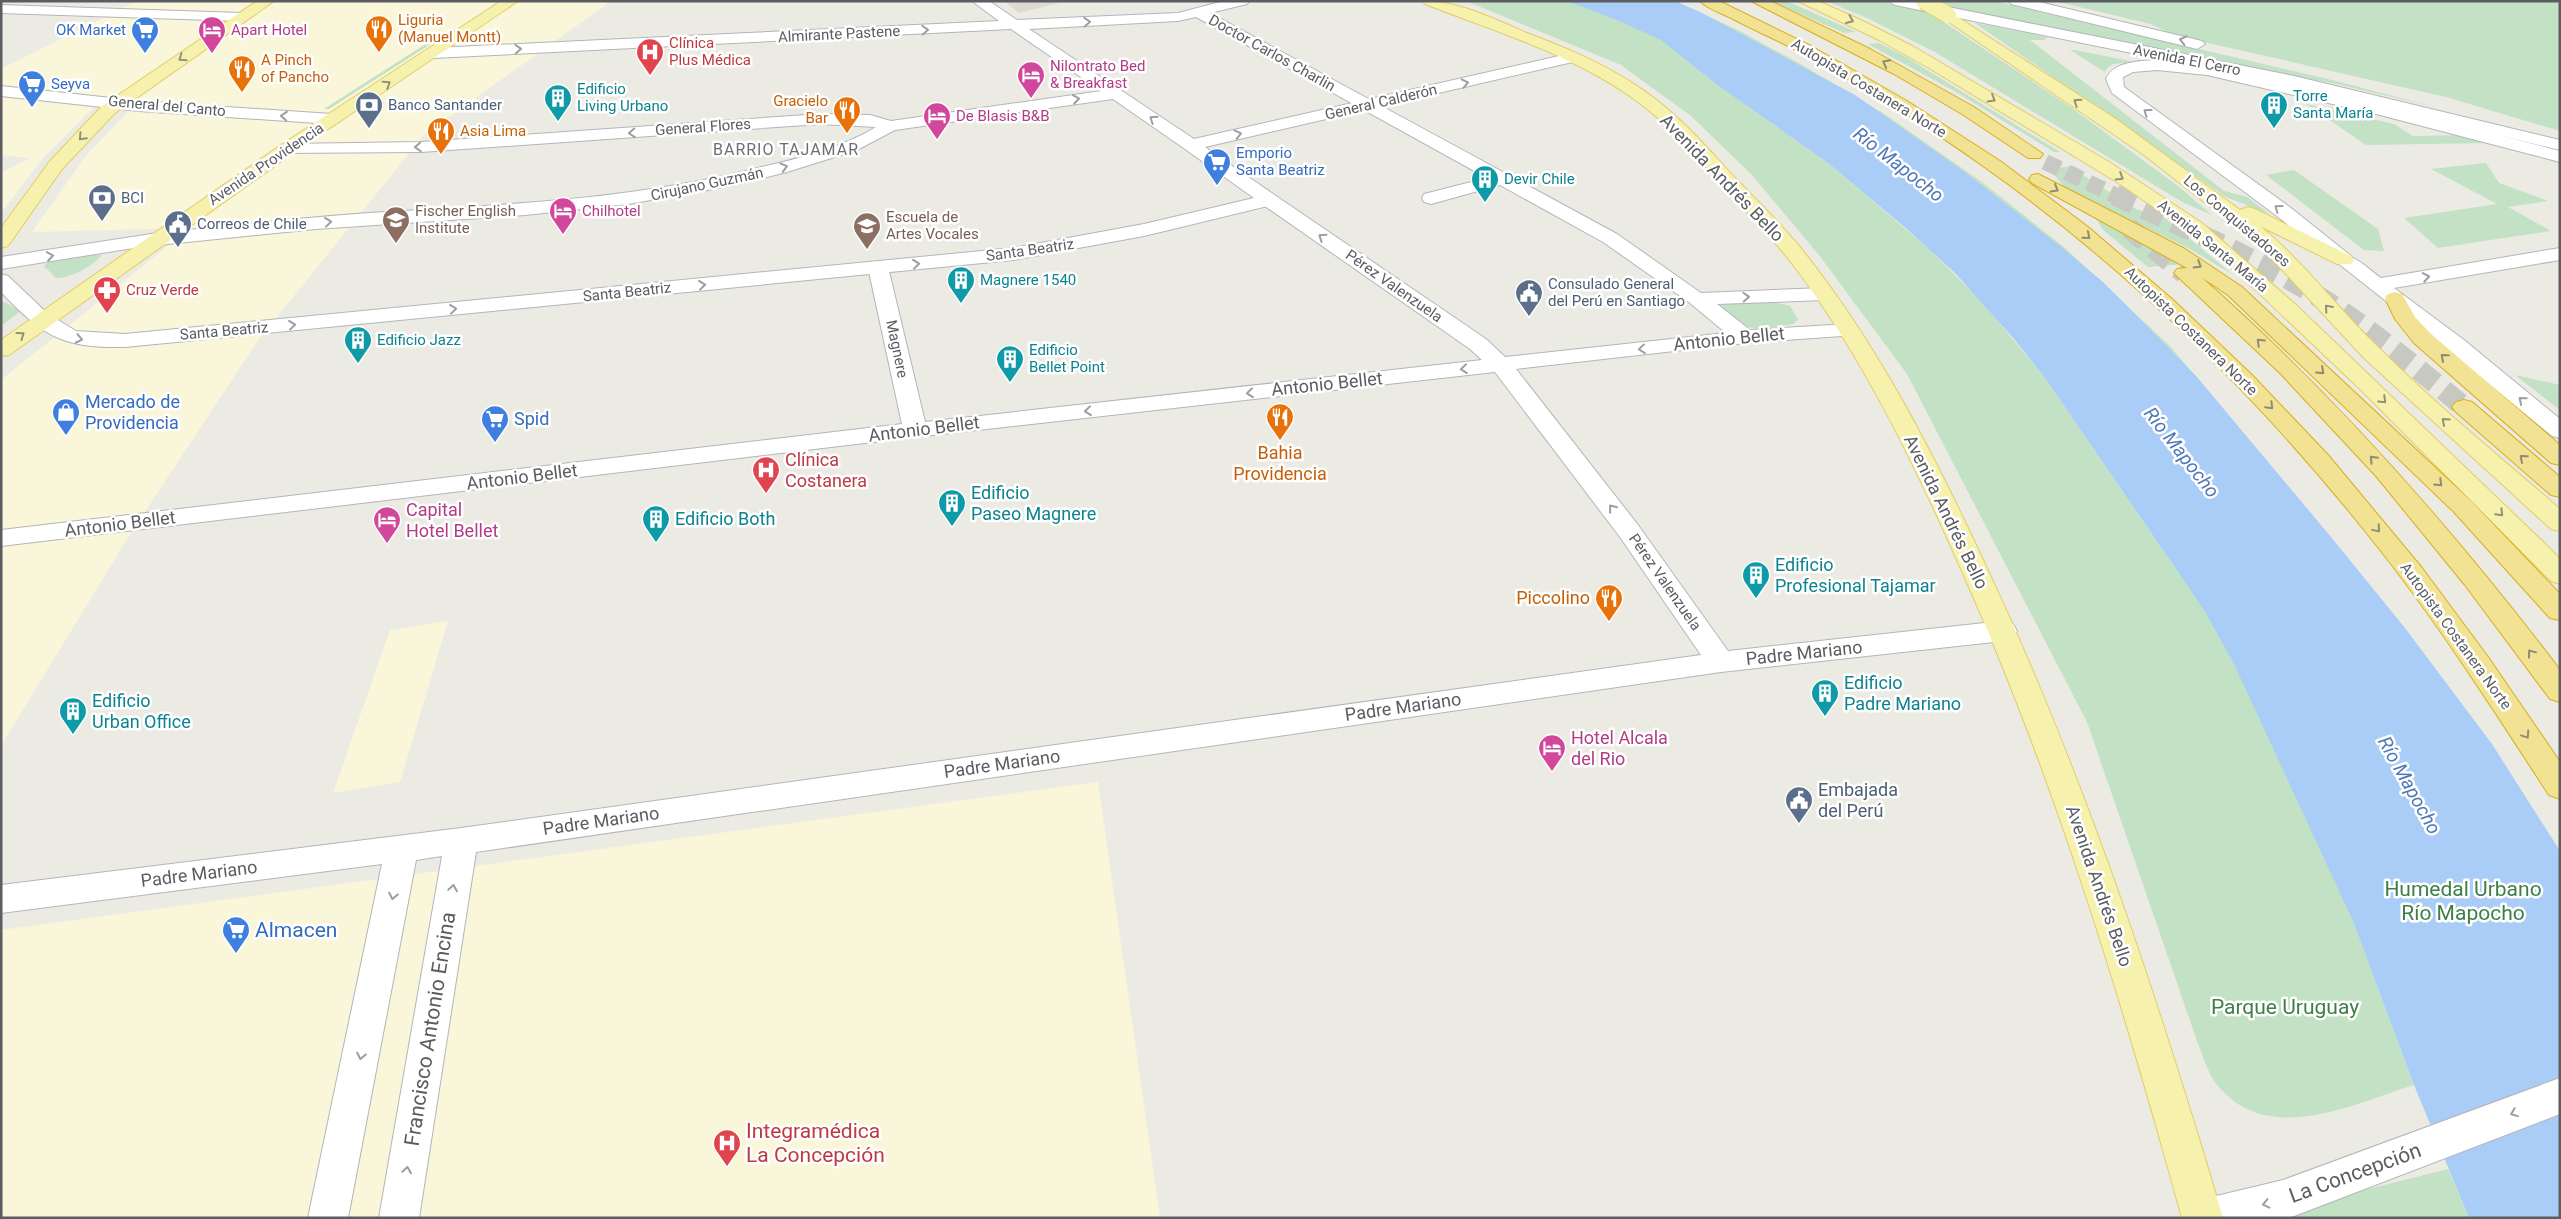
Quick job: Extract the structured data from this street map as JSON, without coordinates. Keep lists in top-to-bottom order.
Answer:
{
  "streets": {
    "highway": ["Autopista Costanera Norte"],
    "main road": [
      "Avenida Providencia",
      "Avenida Andrés Bello",
      "Los Conquistadores",
      "Avenida Santa María"
    ],
    "street": [
      "Almirante Pastene",
      "Doctor Carlos Charlin",
      "Avenida El Cerro",
      "General Calderón",
      "General del Canto",
      "General Flores",
      "Cirujano Guzmán",
      "Santa Beatriz",
      "Pérez Valenzuela",
      "Antonio Bellet",
      "Magnere",
      "Padre Mariano",
      "Francisco Antonio Encina",
      "La Concepción"
    ]
  },
  "crossings": [
    ["Almirante Pastene", "Doctor Carlos Charlin"],
    ["Almirante Pastene", "Avenida Providencia"],
    ["Almirante Pastene", "Pérez Valenzuela"],
    ["Doctor Carlos Charlin", "General Calderón"],
    ["Doctor Carlos Charlin", "Antonio Bellet"],
    ["Avenida El Cerro", "Los Conquistadores"],
    ["General Calderón", "Avenida Andrés Bello"],
    ["General Calderón", "Pérez Valenzuela"],
    ["General del Canto", "Avenida Providencia"],
    ["General Flores", "Avenida Providencia"],
    ["General Flores", "Cirujano Guzmán"],
    ["General Flores", "Pérez Valenzuela"],
    ["Avenida Providencia", "Cirujano Guzmán"],
    ["Avenida Providencia", "Santa Beatriz"],
    ["Avenida Andrés Bello", "Antonio Bellet"],
    ["Avenida Andrés Bello", "Padre Mariano"],
    ["Santa Beatriz", "Pérez Valenzuela"],
    ["Santa Beatriz", "Magnere"],
    ["Pérez Valenzuela", "Antonio Bellet"],
    ["Pérez Valenzuela", "Padre Mariano"],
    ["Antonio Bellet", "Magnere"],
    ["Padre Mariano", "Francisco Antonio Encina"]
  ],
  "one_way": [
    "Almirante Pastene",
    "General Calderón",
    "Cirujano Guzmán",
    "Los Conquistadores",
    "Avenida Santa María",
    "Santa Beatriz",
    "Pérez Valenzuela",
    "Antonio Bellet",
    "La Concepción"
  ],
  "districts": ["BARRIO TAJAMAR"],
  "water": ["Río Mapocho"],
  "parks": ["Humedal Urbano Río Mapocho", "Parque Uruguay"],
  "places": {
    "restaurant": [
      "Liguria (Manuel Montt)",
      "A Pinch of Pancho",
      "Gracielo Bar",
      "Asia Lima",
      "Bahia Providencia",
      "Piccolino"
    ],
    "supermarket": [
      "OK Market",
      "Seyva",
      "Emporio Santa Beatriz",
      "Spid",
      "Almacen"
    ],
    "hotel": [
      "Apart Hotel",
      "Nilontrato Bed & Breakfast",
      "De Blasis B&B",
      "Chilhotel",
      "Capital Hotel Bellet",
      "Hotel Alcala del Rio"
    ],
    "hospital": ["Clínica Plus Médica", "Clínica Costanera", "Integramédica La Concepción"],
    "building": [
      "Edificio Living Urbano",
      "Torre Santa María",
      "Devir Chile",
      "Magnere 1540",
      "Edificio Jazz",
      "Edificio Bellet Point",
      "Edificio Paseo Magnere",
      "Edificio Both",
      "Edificio Profesional Tajamar",
      "Edificio Padre Mariano",
      "Edificio Urban Office"
    ],
    "bank": ["Banco Santander", "BCI"],
    "school or university": ["Fischer English Institute", "Escuela de Artes Vocales"],
    "public building": ["Correos de Chile", "Consulado General del Perú en Santiago", "Embajada del Perú"],
    "pharmacy": ["Cruz Verde"],
    "shop": ["Mercado de Providencia"]
  }
}
